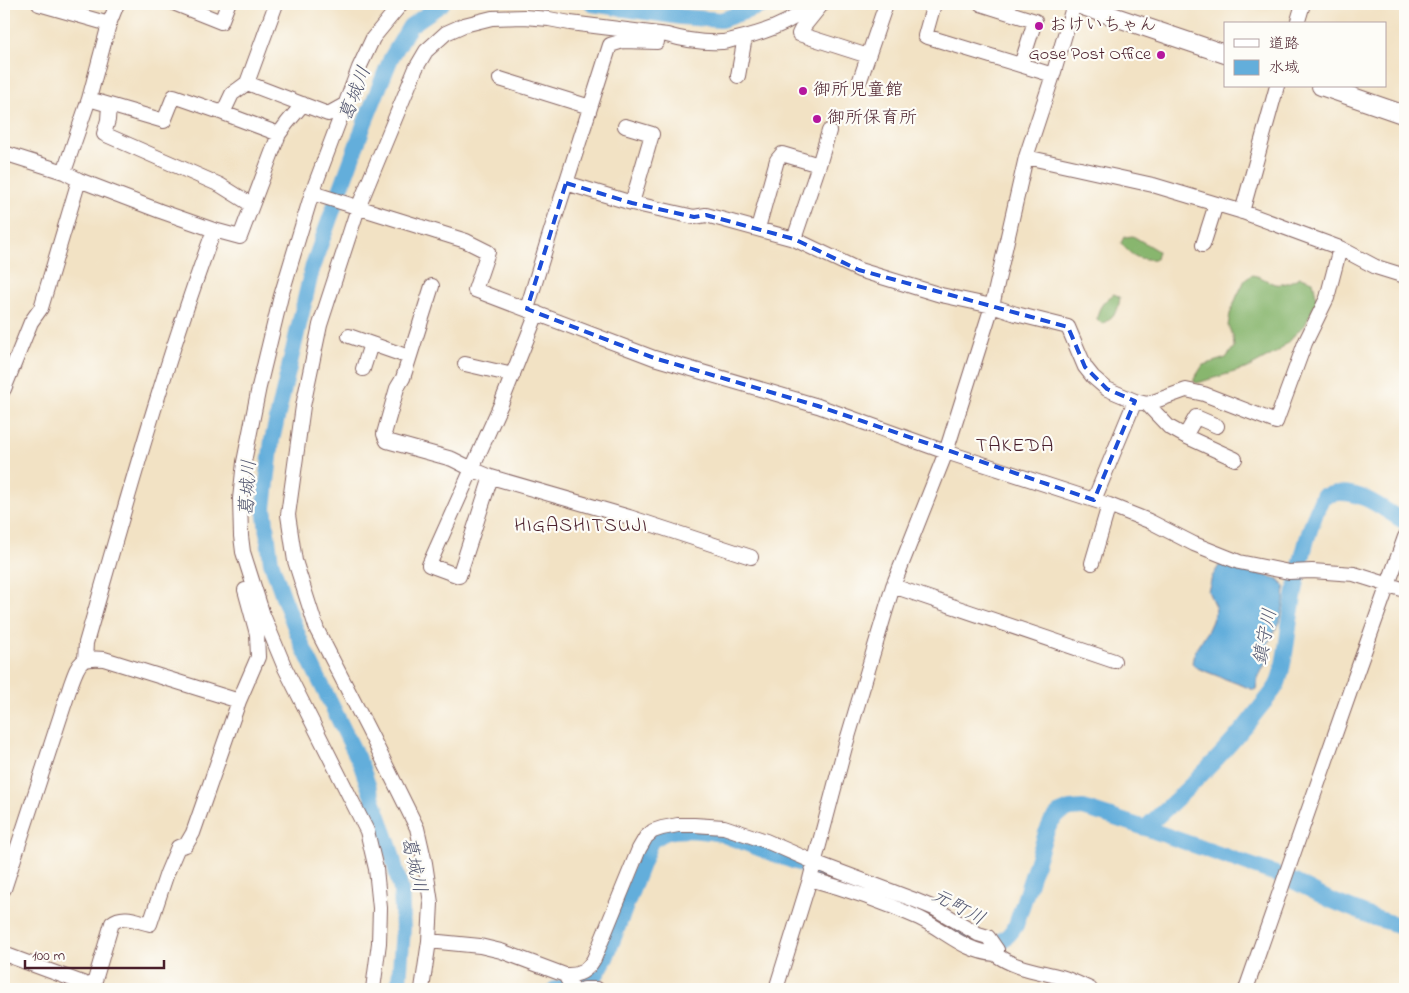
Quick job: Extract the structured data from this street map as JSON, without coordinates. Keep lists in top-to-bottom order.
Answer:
{
  "districts": ["TAKEDA", "HIGASHITSUJI"],
  "water": ["葛城川", "鎮守川", "元町川"],
  "places": [
    "おけいちゃん",
    "Gose Post Office",
    "御所児童館",
    "御所保育所"
  ],
  "legend": ["道路", "水域"],
  "scale_bar": "100 m"
}
